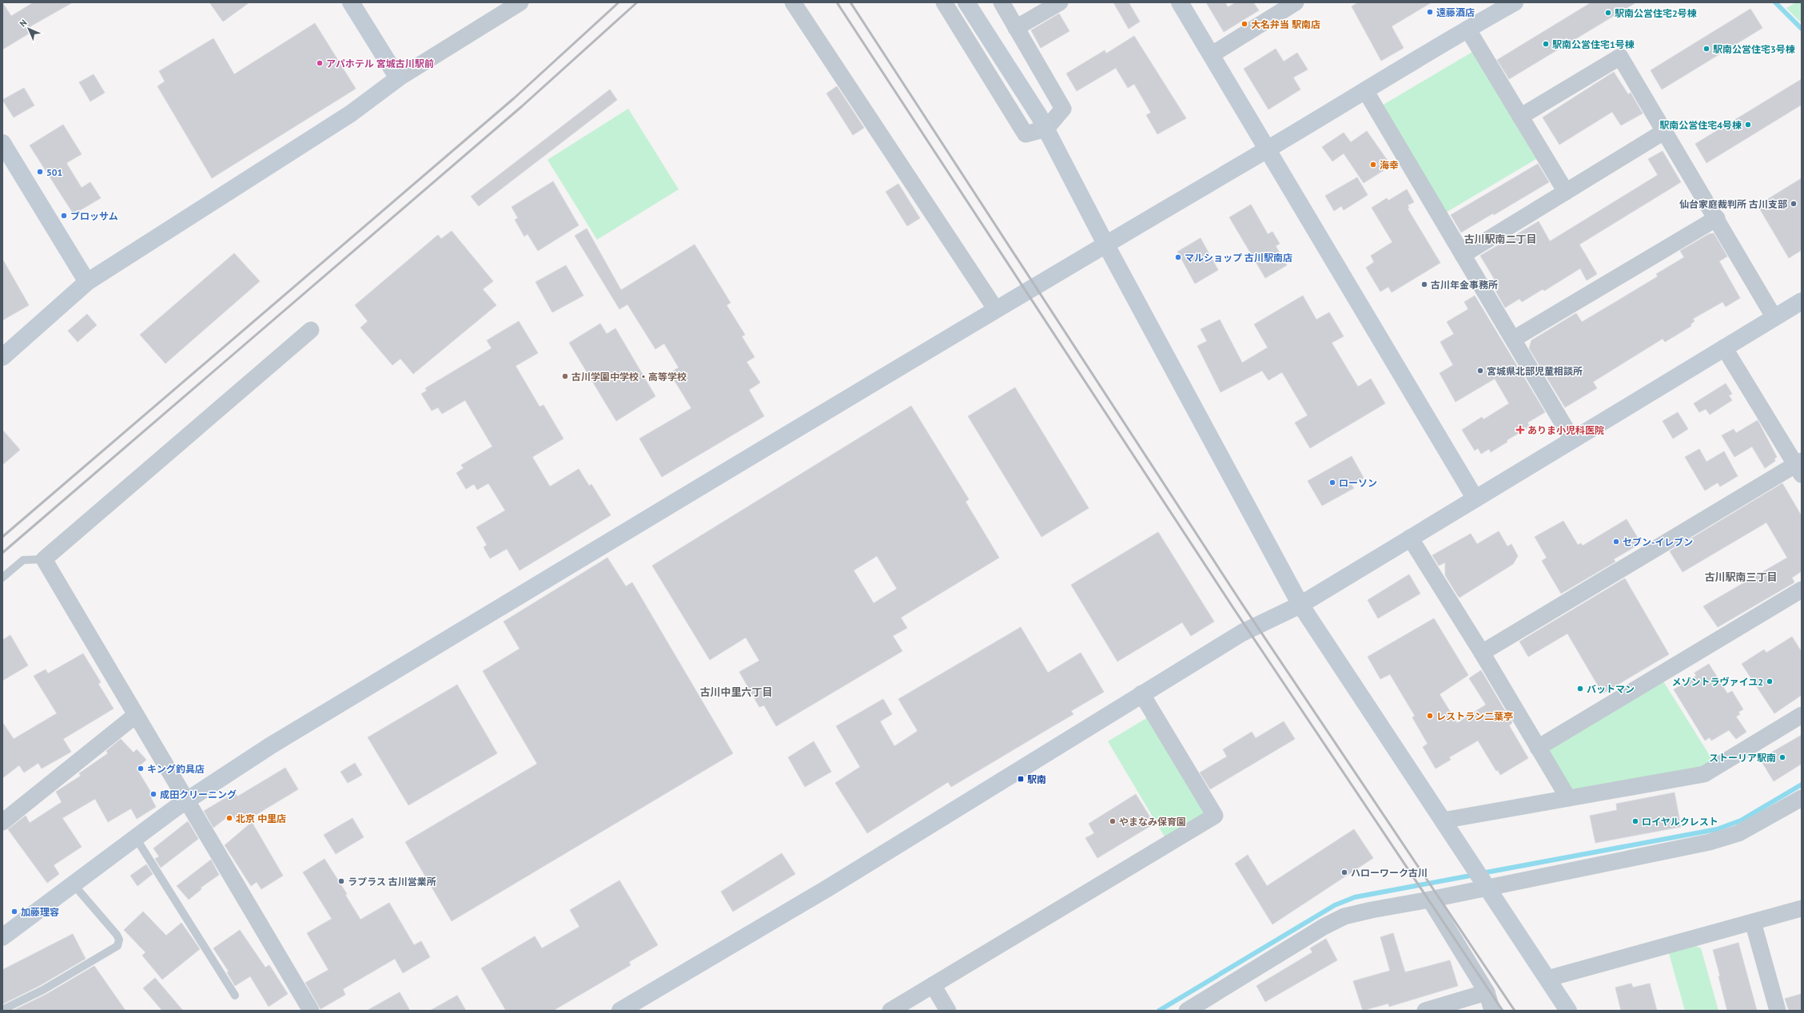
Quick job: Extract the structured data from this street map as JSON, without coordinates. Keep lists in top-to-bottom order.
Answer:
{
  "districts": ["古川駅南二丁目", "古川駅南三丁目", "古川中里六丁目"],
  "places": {
    "other": [
      "遠藤酒店",
      "駅南公営住宅2号棟",
      "大名弁当 駅南店",
      "駅南公営住宅1号棟",
      "駅南公営住宅3号棟",
      "アパホテル 宮城古川駅前",
      "駅南公営住宅4号棟",
      "海幸",
      "501",
      "仙台家庭裁判所 古川支部",
      "ブロッサム",
      "マルショップ 古川駅南店",
      "古川年金事務所",
      "宮城県北部児童相談所",
      "古川学園中学校・高等学校",
      "ローソン",
      "セブン-イレブン",
      "メゾントラヴァイユ2",
      "バットマン",
      "レストラン二葉亭",
      "ストーリア駅南",
      "キング釣具店",
      "成田クリーニング",
      "北京 中里店",
      "やまなみ保育園",
      "ロイヤルクレスト",
      "ハローワーク古川",
      "ラプラス 古川営業所",
      "加藤理容"
    ],
    "health": ["ありま小児科医院"],
    "transit": ["駅南"]
  },
  "north": "top left"
}
